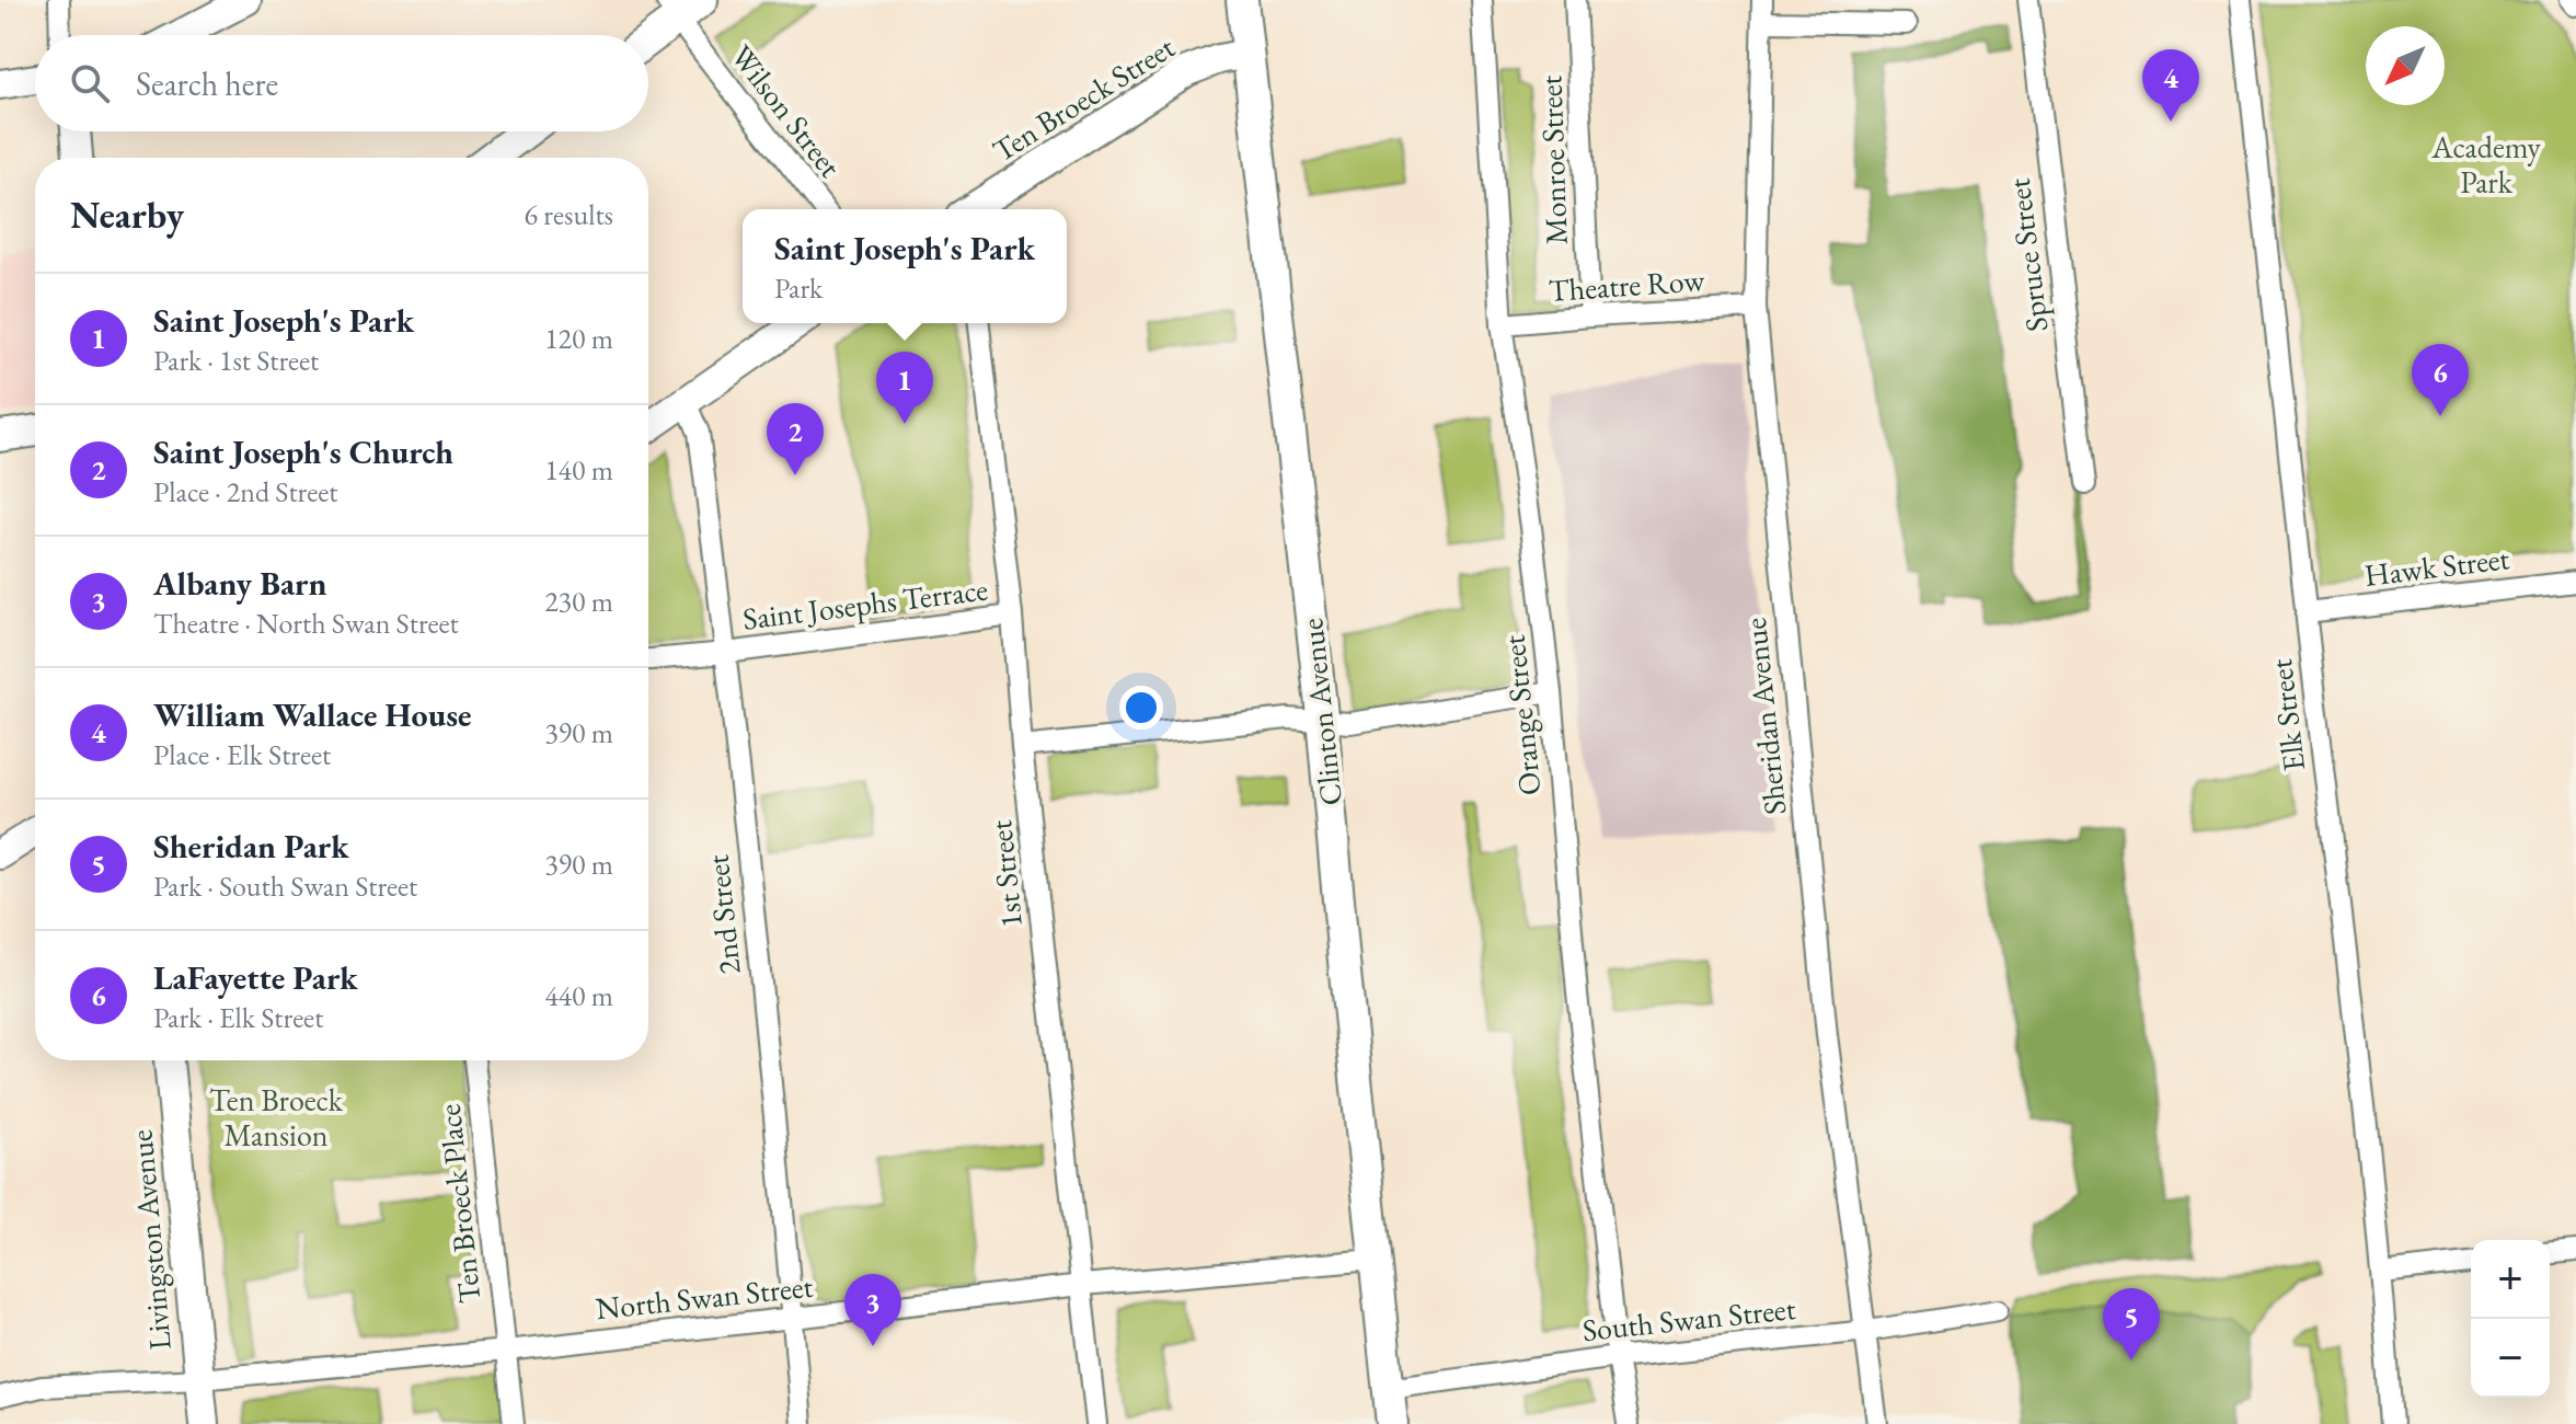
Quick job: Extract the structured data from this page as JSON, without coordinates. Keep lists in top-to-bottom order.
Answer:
{
  "streets": {
    "main road": ["Clinton Avenue"],
    "street": [
      "Ten Broeck Street",
      "Wilson Street",
      "Monroe Street",
      "Spruce Street",
      "Theatre Row",
      "Hawk Street",
      "Saint Josephs Terrace",
      "Orange Street",
      "Elk Street",
      "Sheridan Avenue",
      "1st Street",
      "2nd Street",
      "Ten Broeck Place",
      "Livingston Avenue",
      "North Swan Street",
      "South Swan Street"
    ]
  },
  "crossings": [
    ["Ten Broeck Street", "Clinton Avenue"],
    ["Monroe Street", "Theatre Row"],
    ["Theatre Row", "Orange Street"],
    ["Theatre Row", "Sheridan Avenue"],
    ["Hawk Street", "Elk Street"],
    ["Saint Josephs Terrace", "1st Street"],
    ["Saint Josephs Terrace", "2nd Street"],
    ["Clinton Avenue", "North Swan Street"],
    ["Clinton Avenue", "South Swan Street"],
    ["Orange Street", "South Swan Street"],
    ["Sheridan Avenue", "South Swan Street"],
    ["1st Street", "North Swan Street"],
    ["2nd Street", "North Swan Street"],
    ["Ten Broeck Place", "North Swan Street"],
    ["Livingston Avenue", "North Swan Street"]
  ],
  "parks": ["Academy Park", "Ten Broeck Mansion"],
  "north": "bottom left",
  "page": {
    "search": "Search here",
    "pins": [
      "4",
      "6",
      "1",
      "2",
      "3",
      "5"
    ],
    "heading": ["Nearby", "6 results"],
    "popup": ["Saint Joseph's Park", "Park"],
    "list": [
      {
        "mark": "1",
        "name": "Saint Joseph's Park",
        "note": "Park · 1st Street",
        "value": "120 m"
      },
      {
        "mark": "2",
        "name": "Saint Joseph's Church",
        "note": "Place · 2nd Street",
        "value": "140 m"
      },
      {
        "mark": "3",
        "name": "Albany Barn",
        "note": "Theatre · North Swan Street",
        "value": "230 m"
      },
      {
        "mark": "4",
        "name": "William Wallace House",
        "note": "Place · Elk Street",
        "value": "390 m"
      },
      {
        "mark": "5",
        "name": "Sheridan Park",
        "note": "Park · South Swan Street",
        "value": "390 m"
      },
      {
        "mark": "6",
        "name": "LaFayette Park",
        "note": "Park · Elk Street",
        "value": "440 m"
      }
    ],
    "map_buttons": ["+", "−"]
  }
}
